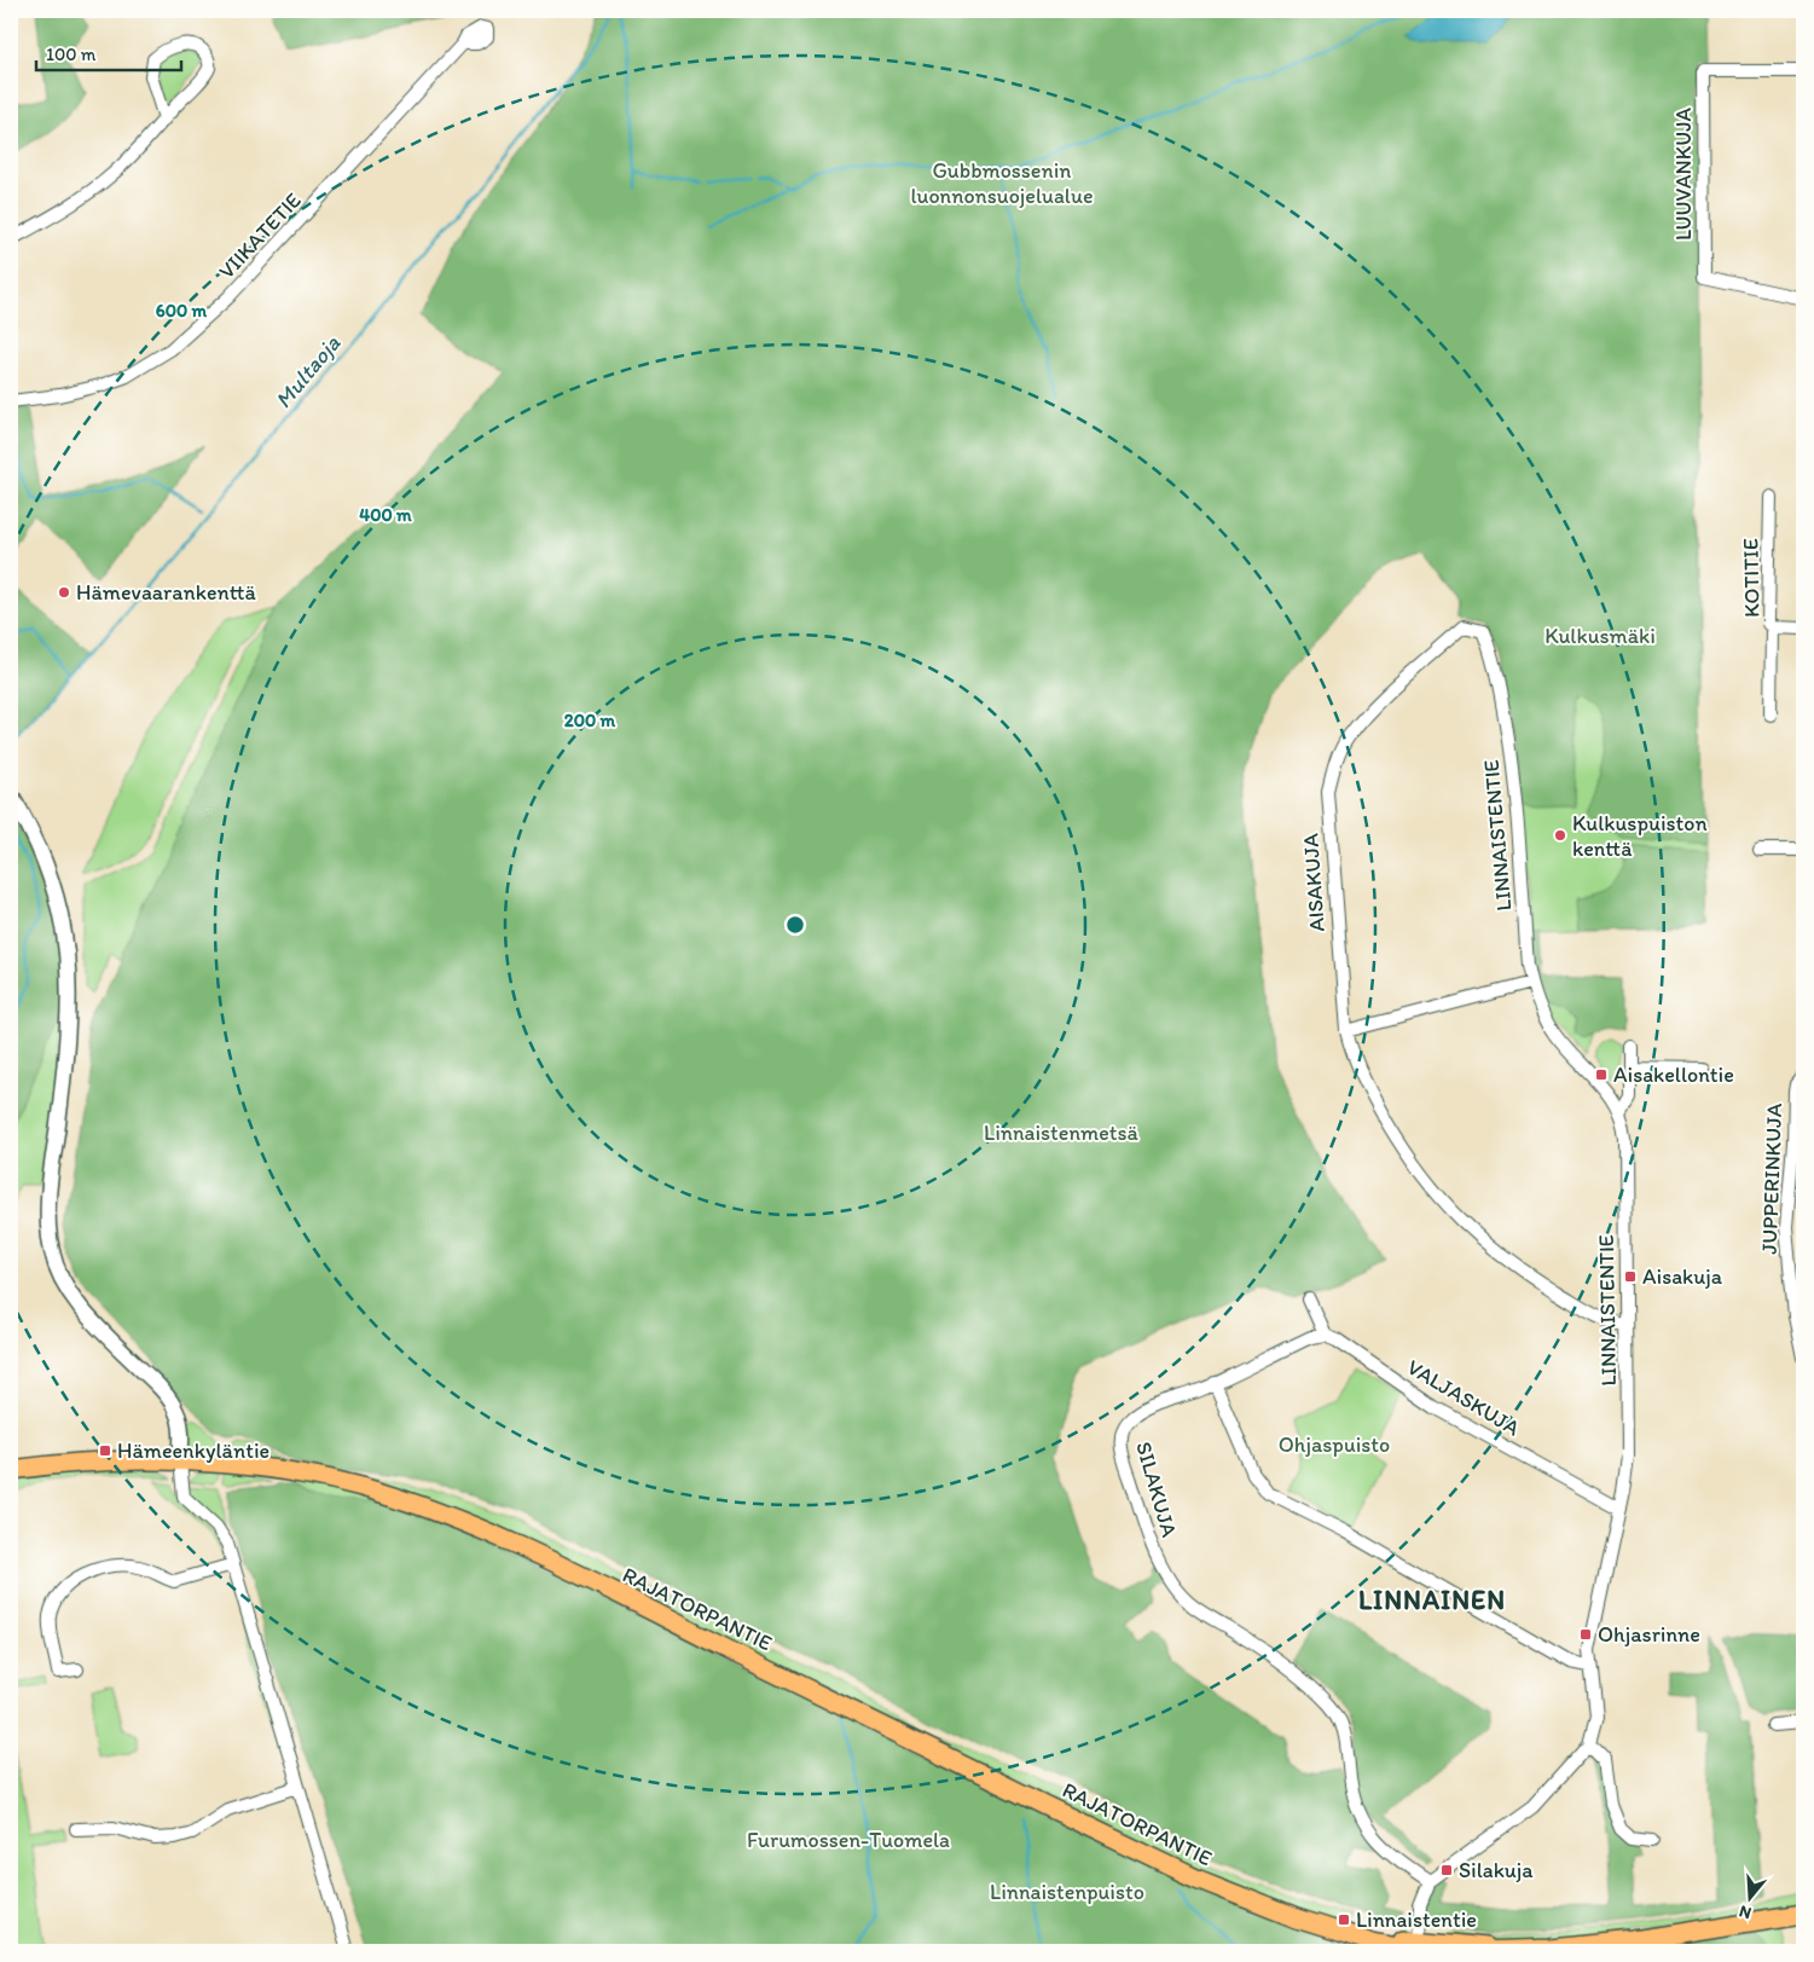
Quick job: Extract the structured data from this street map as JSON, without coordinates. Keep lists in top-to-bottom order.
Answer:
{
  "streets": {
    "main road": ["RAJATORPANTIE"],
    "street": [
      "LUUVANKUJA",
      "VIIKATETIE",
      "KOTITIE",
      "LINNAISTENTIE",
      "AISAKUJA",
      "JUPPERINKUJA",
      "VALJASKUJA",
      "SILAKUJA"
    ]
  },
  "crossings": [
    ["LINNAISTENTIE", "AISAKUJA"],
    ["LINNAISTENTIE", "VALJASKUJA"],
    ["VALJASKUJA", "SILAKUJA"]
  ],
  "districts": ["LINNAINEN"],
  "water": ["Multaoja"],
  "parks": [
    "Gubbmossenin luonnonsuojelualue",
    "Kulkusmäki",
    "Linnaistenmetsä",
    "Ohjaspuisto",
    "Furumossen-Tuomela",
    "Linnaistenpuisto"
  ],
  "places": {
    "other": ["Hämevaarankenttä", "Kulkuspuiston kenttä"],
    "transit": [
      "Aisakellontie",
      "Aisakuja",
      "Hämeenkyläntie",
      "Ohjasrinne",
      "Silakuja",
      "Linnaistentie"
    ]
  },
  "scale_bar": "100 m",
  "north": "bottom",
  "rings": ["600 m", "400 m", "200 m"]
}
